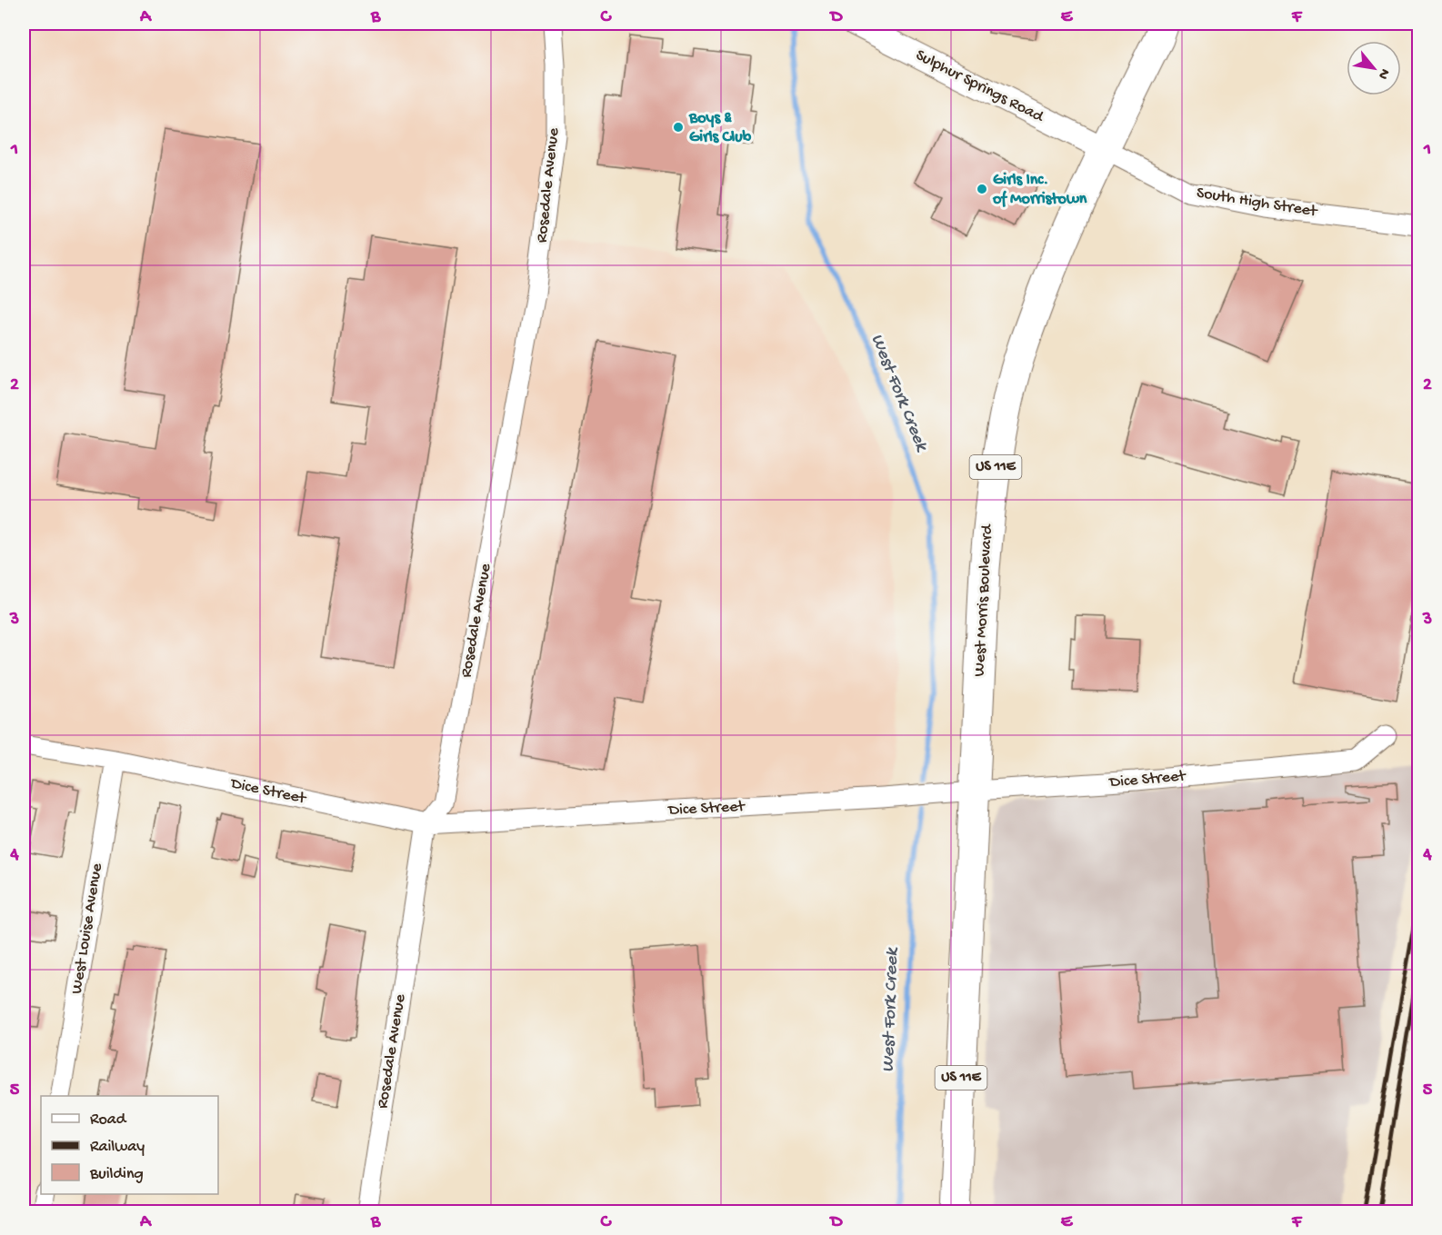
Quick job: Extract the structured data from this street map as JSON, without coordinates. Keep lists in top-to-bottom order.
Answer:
{
  "streets": {
    "main road": ["US 11E", "West Morris Boulevard"],
    "street": [
      "Sulphur Springs Road",
      "Rosedale Avenue",
      "South High Street",
      "Dice Street",
      "West Louise Avenue"
    ]
  },
  "crossings": [
    ["Sulphur Springs Road", "South High Street"],
    ["Sulphur Springs Road", "West Morris Boulevard"],
    ["Rosedale Avenue", "Dice Street"],
    ["South High Street", "West Morris Boulevard"],
    ["West Morris Boulevard", "Dice Street"],
    ["Dice Street", "West Louise Avenue"]
  ],
  "water": ["West Fork Creek"],
  "places": ["Boys & Girls Club", "Girls Inc. of Morristown"],
  "legend": ["Road", "Railway", "Building"],
  "north": "bottom right",
  "grid": {
    "columns": [
      "A",
      "B",
      "C",
      "D",
      "E",
      "F"
    ],
    "rows": [
      "1",
      "2",
      "3",
      "4",
      "5"
    ]
  }
}
